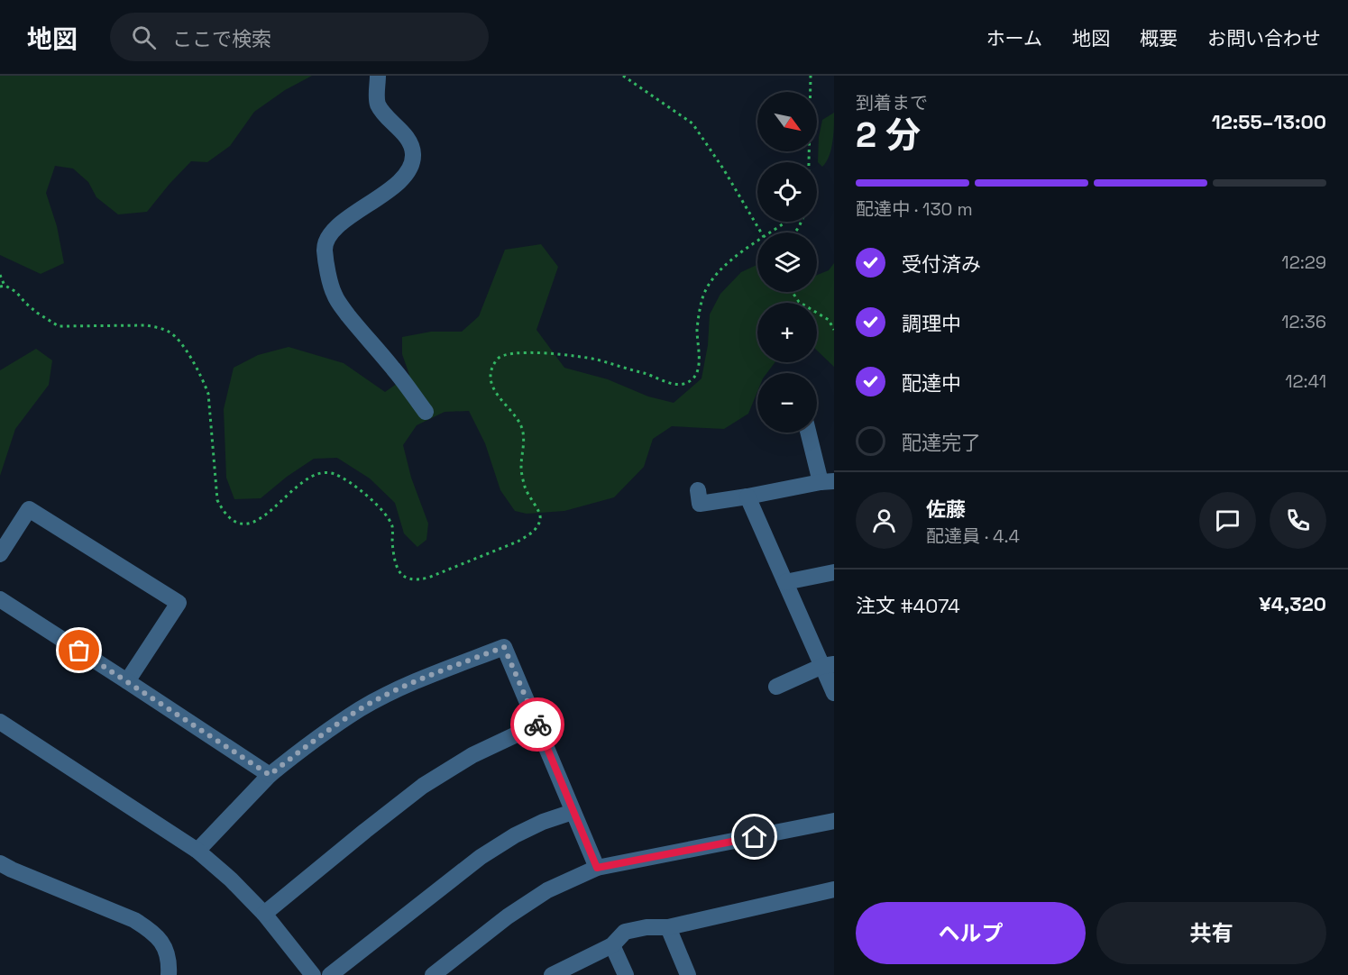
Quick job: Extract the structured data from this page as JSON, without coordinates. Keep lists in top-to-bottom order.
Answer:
{
  "north": "bottom right",
  "page": {
    "header": "地図",
    "search": "ここで検索",
    "nav": [
      "ホーム",
      "地図",
      "概要",
      "お問い合わせ"
    ],
    "heading": ["2 分", "到着まで", "12:55–13:00"],
    "panel": [
      "佐藤",
      "配達員 · 4.4",
      "注文 #4074",
      "¥4,320"
    ],
    "map_buttons": ["+", "−"],
    "bar": "配達中 · 130 m",
    "list": [
      ["受付済み", "12:29"],
      ["調理中", "12:36"],
      ["配達中", "12:41"],
      "配達完了"
    ],
    "buttons": ["ヘルプ", "共有"]
  }
}
